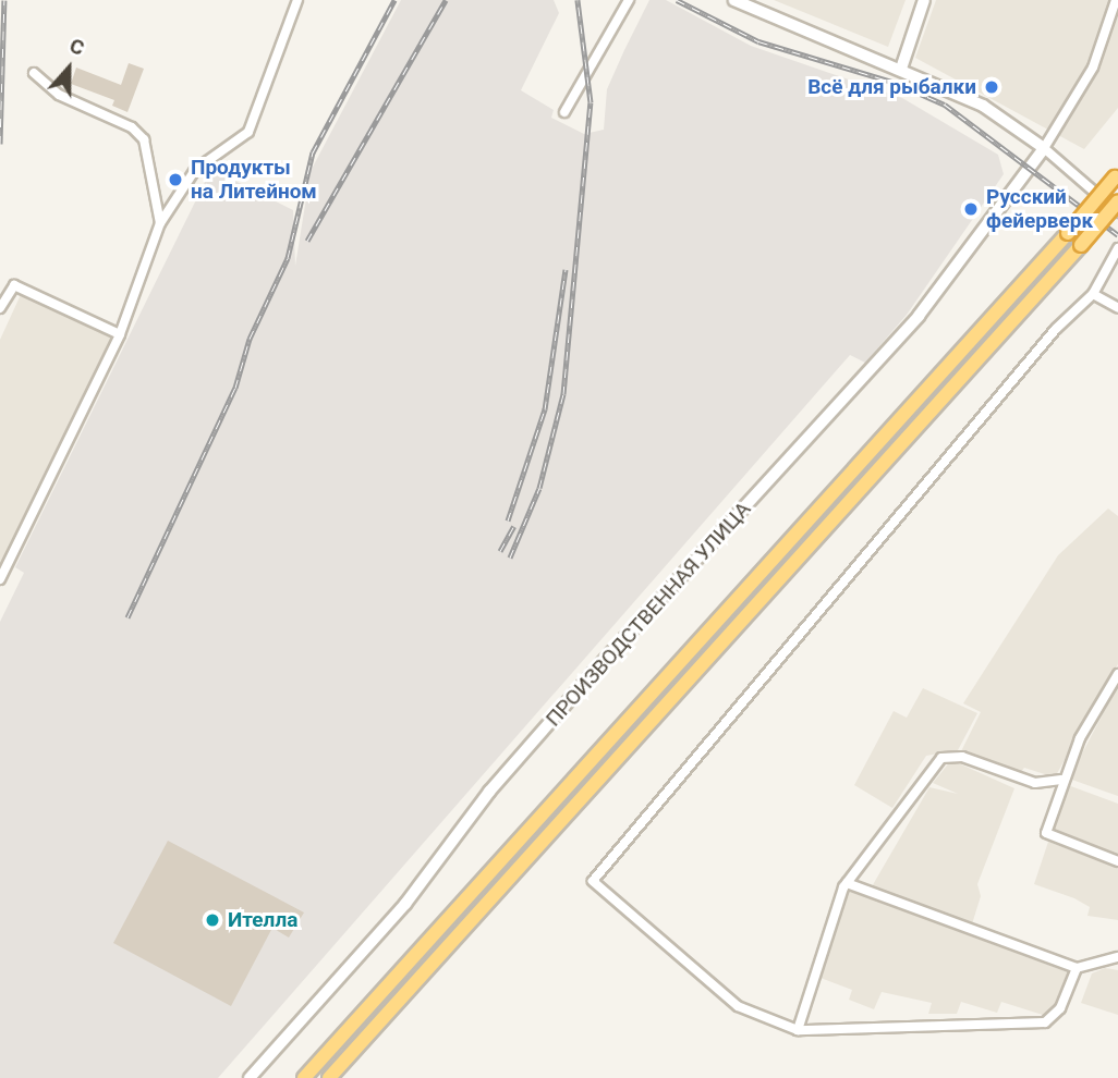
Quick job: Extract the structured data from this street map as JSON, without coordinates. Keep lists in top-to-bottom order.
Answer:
{
  "streets": {
    "street": ["ПРОИЗВОДСТВЕННАЯ УЛИЦА"]
  },
  "places": [
    "Всё для рыбалки",
    "Продукты на Литейном",
    "Русский фейерверк",
    "Ителла"
  ],
  "north": "top"
}
